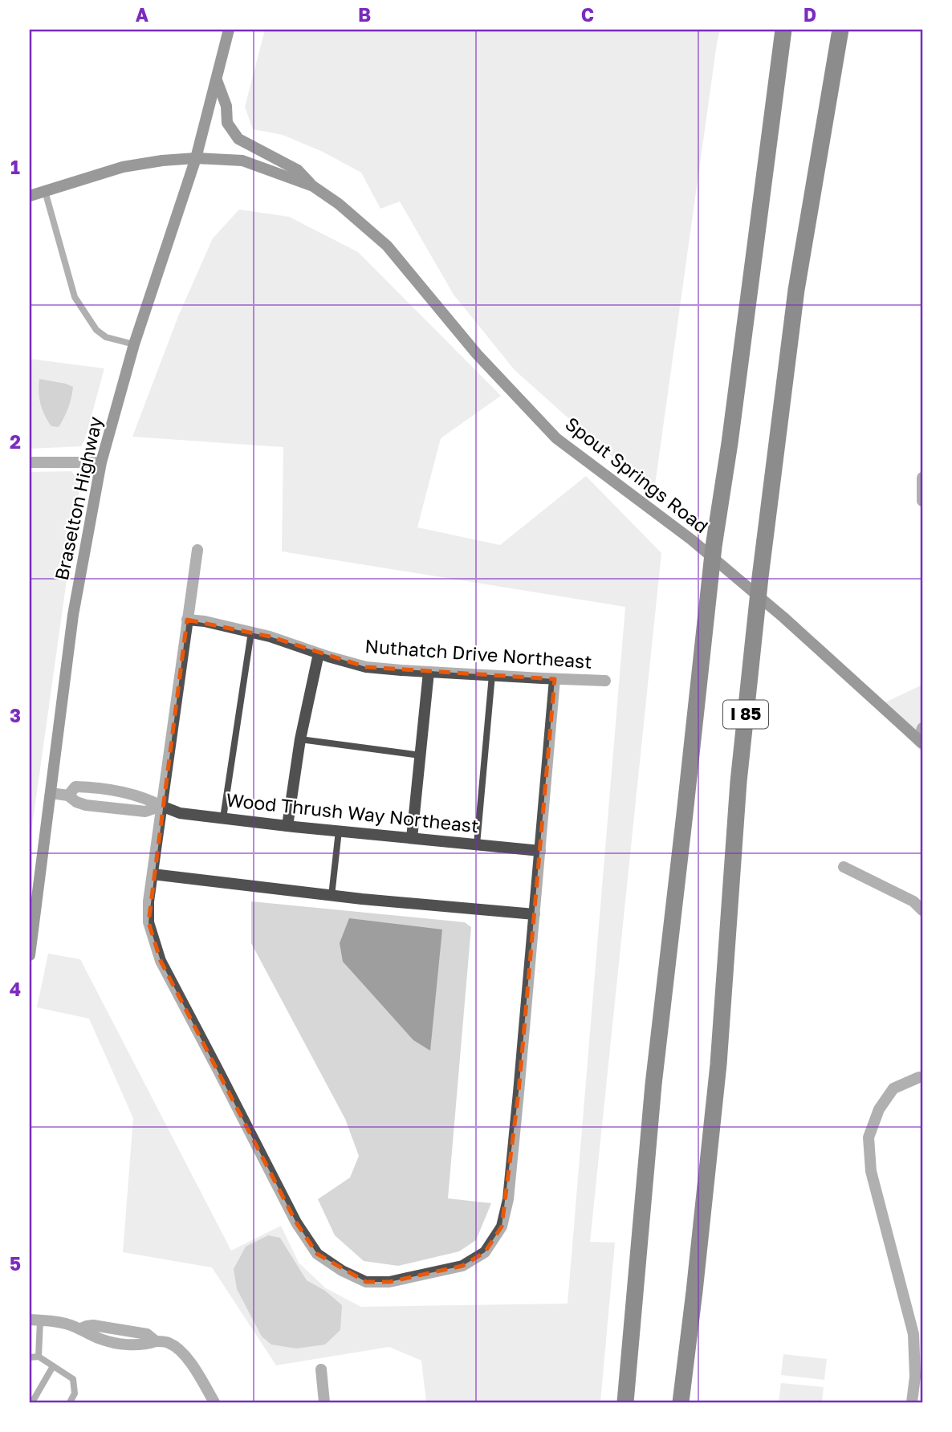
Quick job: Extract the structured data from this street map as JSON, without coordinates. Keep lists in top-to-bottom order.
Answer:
{
  "streets": {
    "highway": ["I 85"],
    "street": [
      "Spout Springs Road",
      "Braselton Highway",
      "Nuthatch Drive Northeast",
      "Wood Thrush Way Northeast"
    ]
  },
  "crossings": [
    ["Spout Springs Road", "Braselton Highway"]
  ],
  "grid": {
    "columns": [
      "A",
      "B",
      "C",
      "D"
    ],
    "rows": [
      "1",
      "2",
      "3",
      "4",
      "5"
    ]
  }
}
